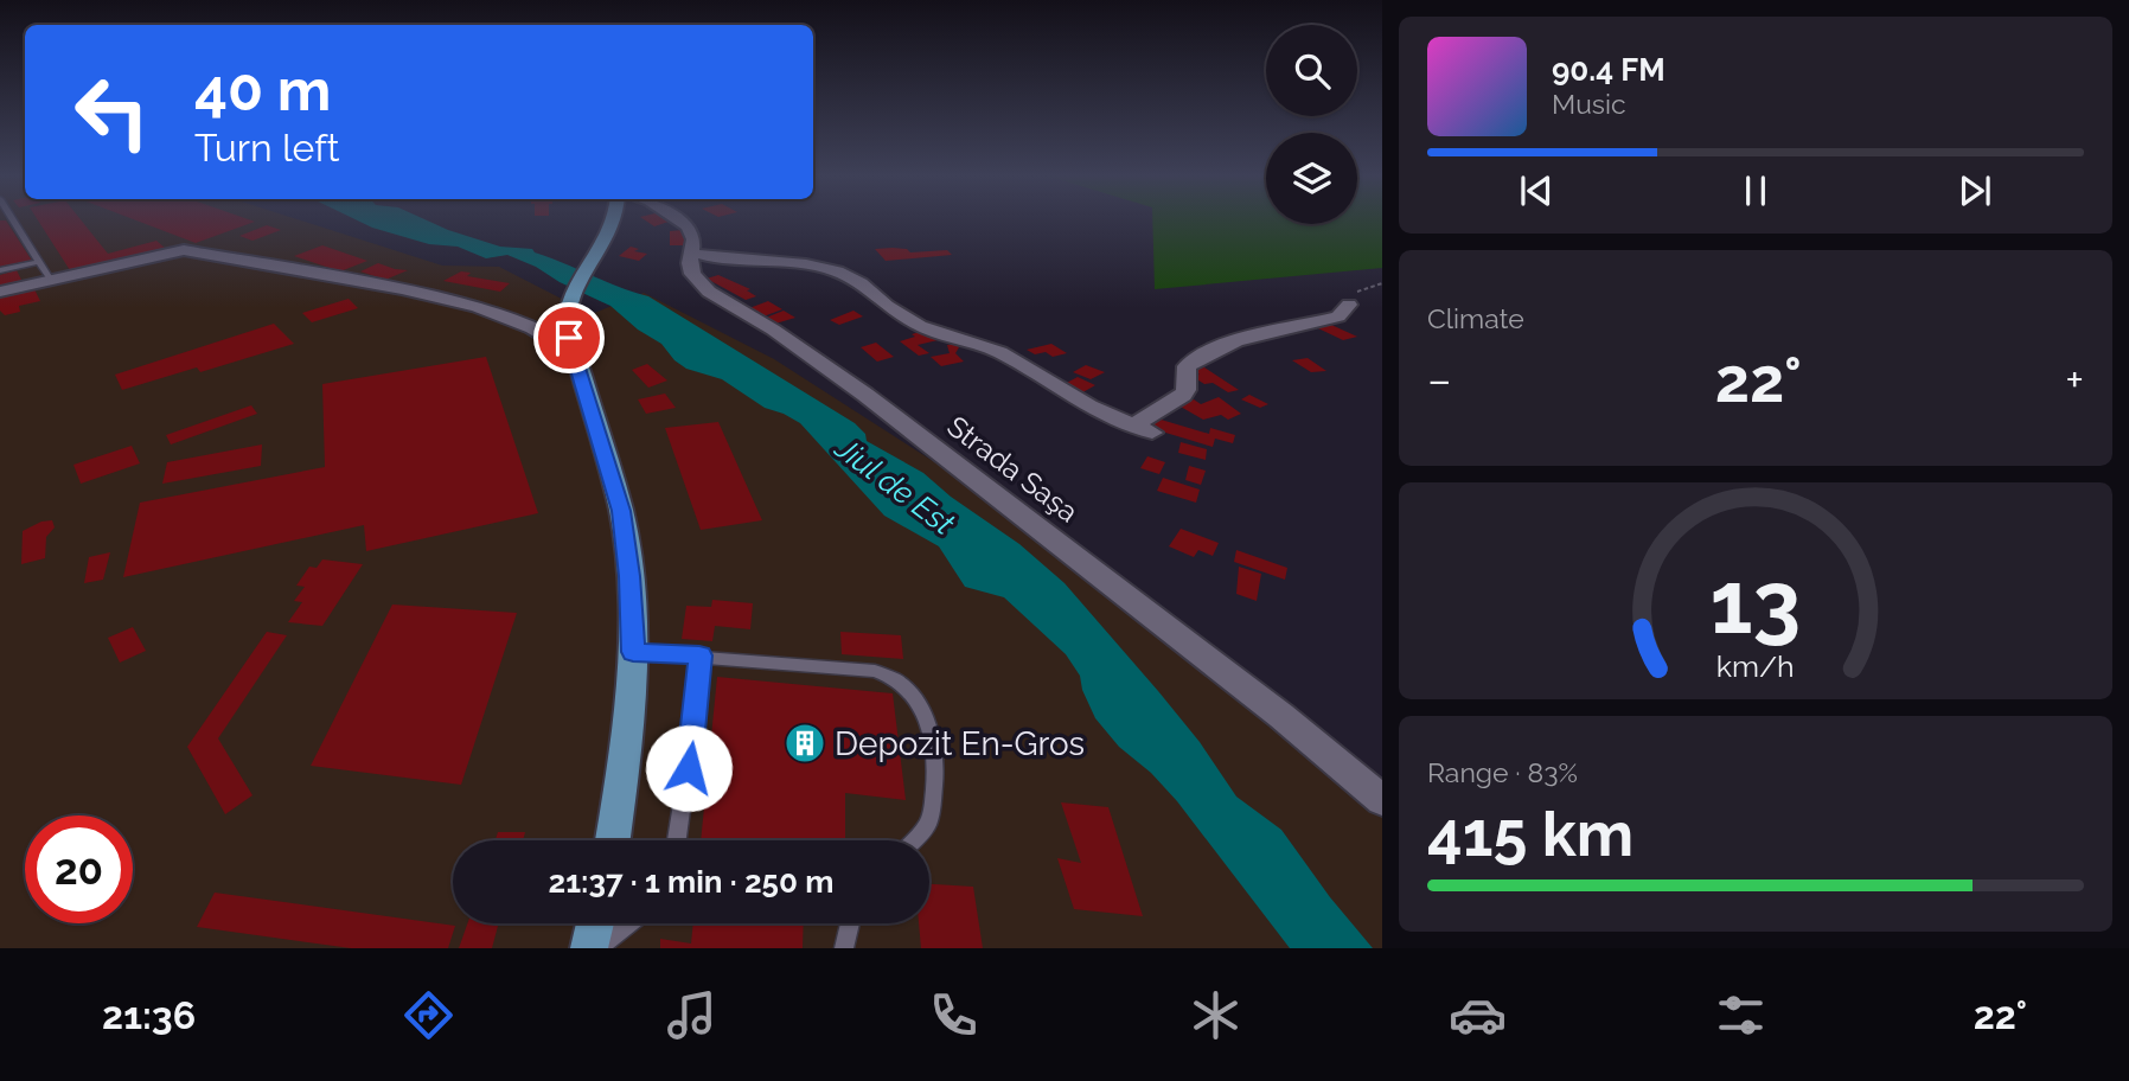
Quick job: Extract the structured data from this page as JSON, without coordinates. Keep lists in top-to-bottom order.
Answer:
{
  "streets": {
    "street": ["Strada Saşa"]
  },
  "water": ["Jiul de Est"],
  "places": {
    "building": ["Depozit En-Gros"]
  },
  "page": {
    "turn": ["40 m", "Turn left"],
    "song": ["90.4 FM", "Music"],
    "tile": [
      "Climate",
      ["Range · 83%", "415 km"]
    ],
    "heat": ["−", "22°", "+"],
    "limit": "20",
    "trip": "21:37 · 1 min · 250 m",
    "tabs": ["21:36", "22°"],
    "gauge": ["13", "km/h"]
  }
}
